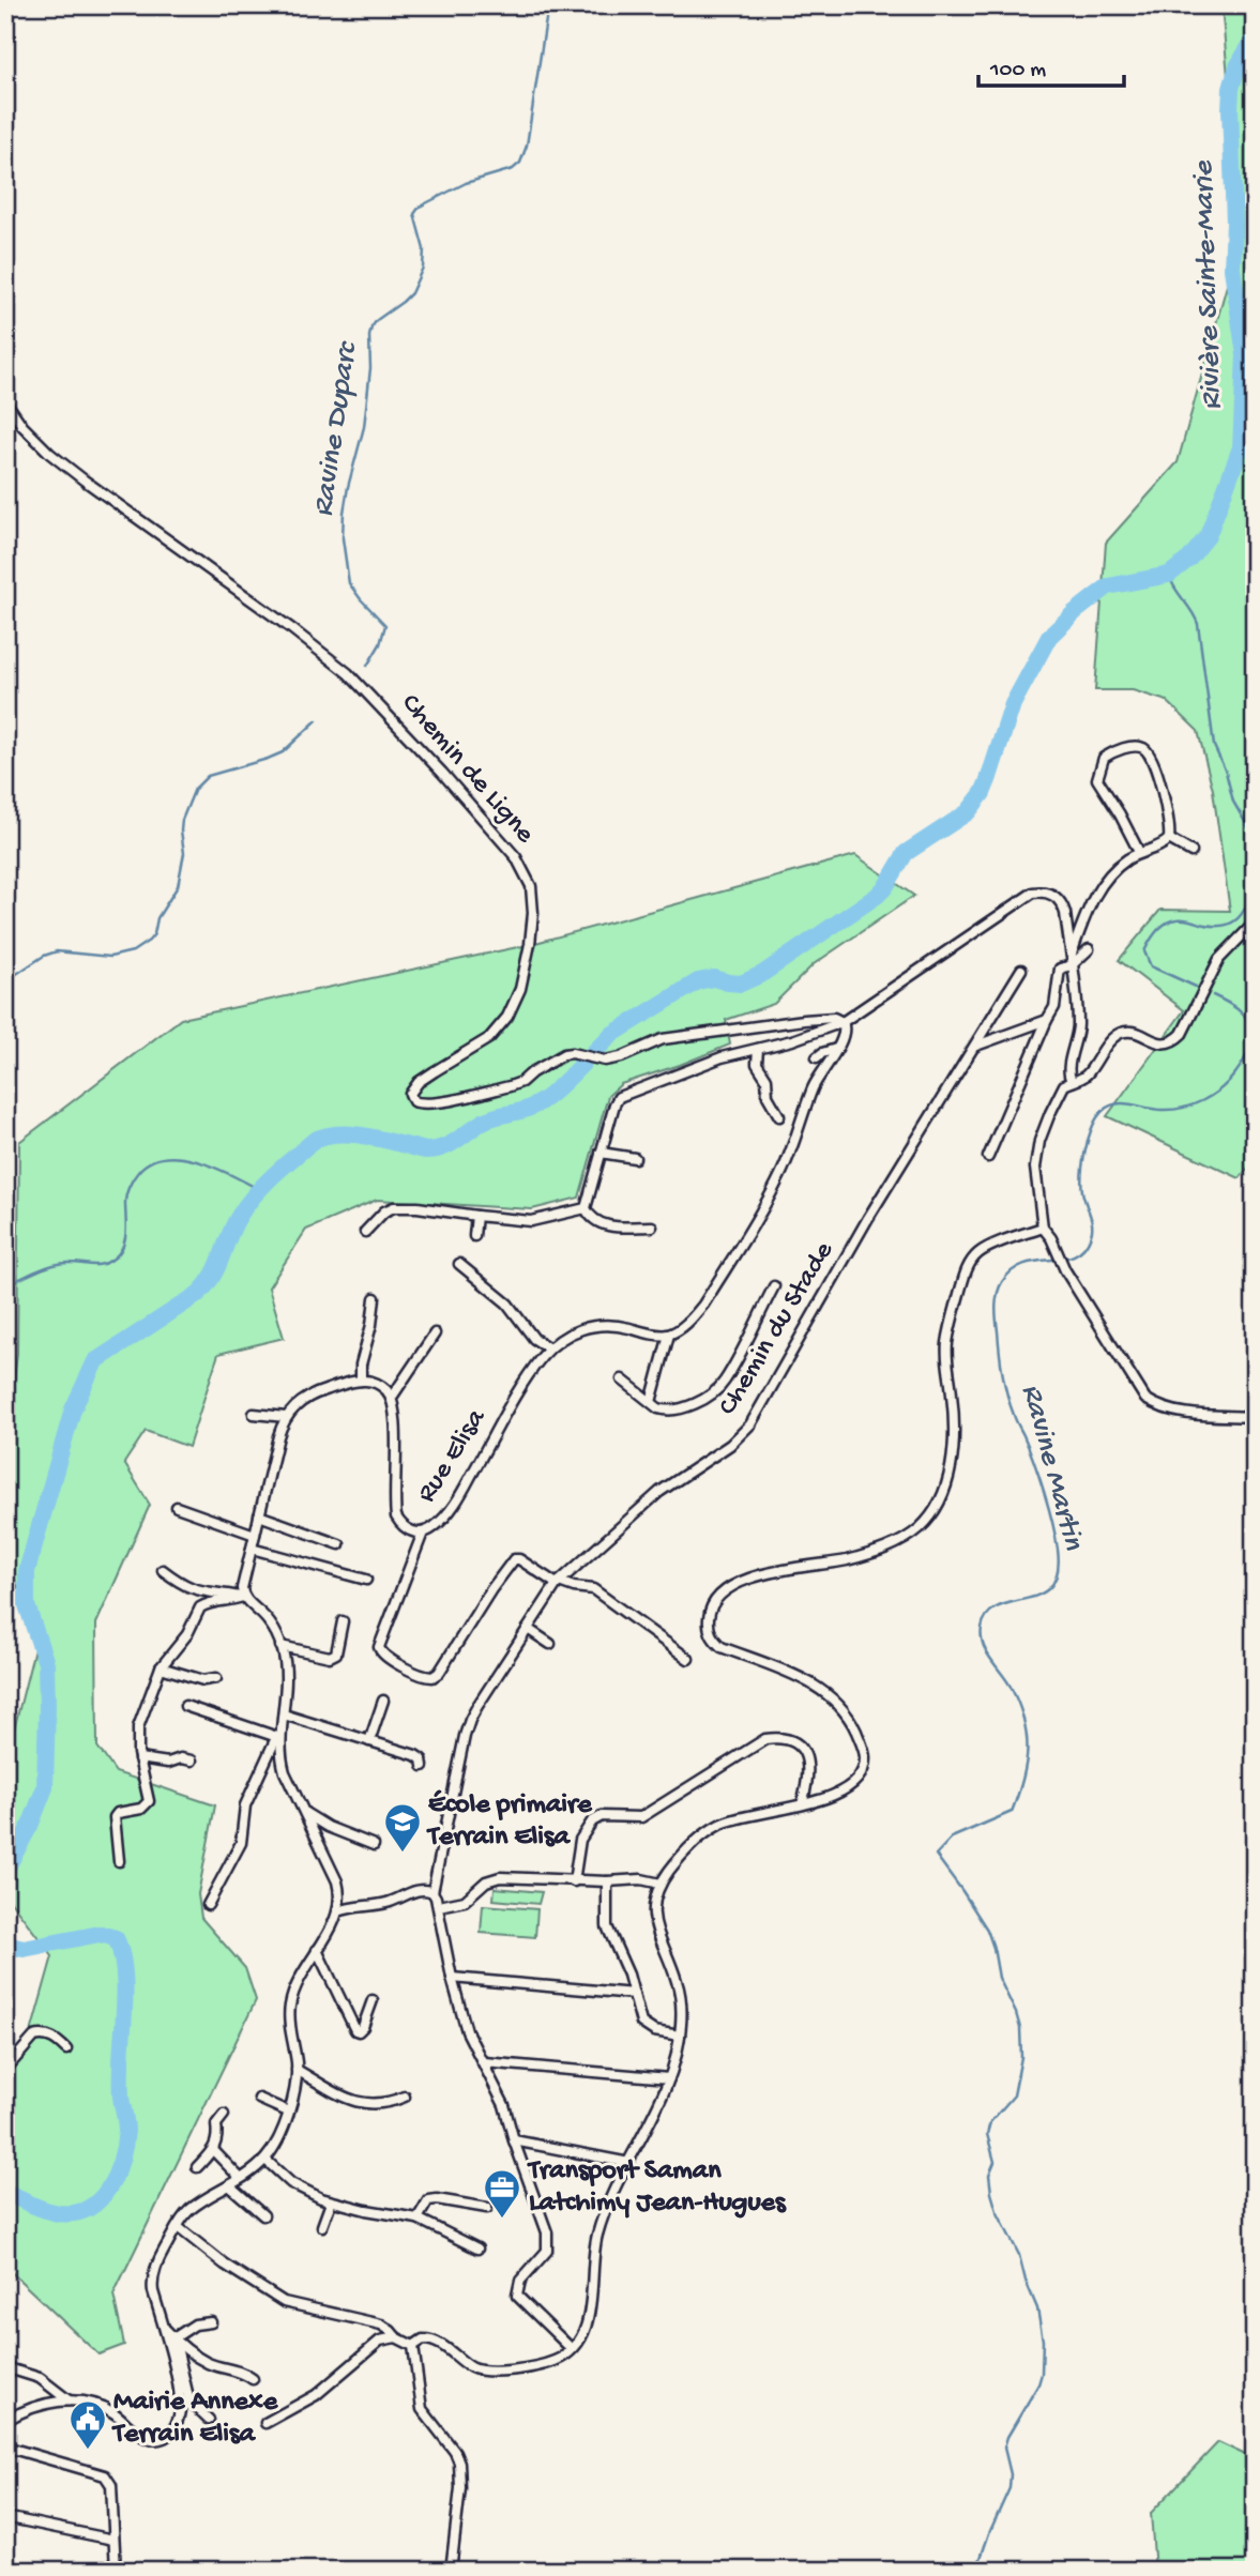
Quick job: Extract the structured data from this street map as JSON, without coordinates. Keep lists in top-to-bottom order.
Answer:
{
  "streets": {
    "street": ["Chemin de Ligne", "Chemin du Stade", "Rue Elisa"]
  },
  "water": ["Rivière Sainte-Marie", "Ravine Duparc", "Ravine Martin"],
  "places": {
    "school or university": ["École primaire Terrain Elisa"],
    "office": ["Transport Saman Latchimy Jean-Hugues"],
    "public building": ["Mairie Annexe Terrain Elisa"]
  },
  "scale_bar": "100 m"
}
